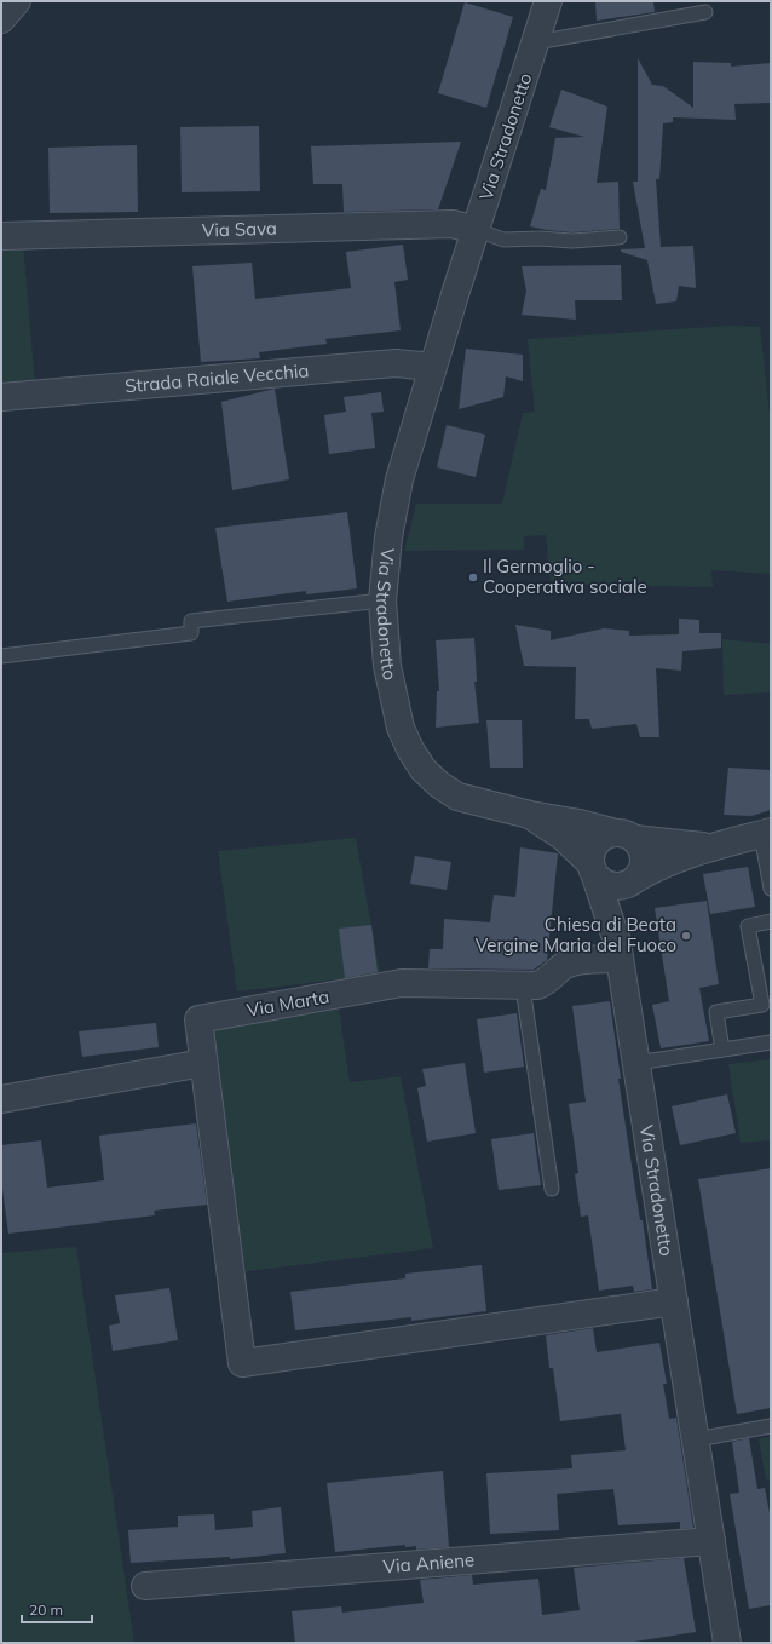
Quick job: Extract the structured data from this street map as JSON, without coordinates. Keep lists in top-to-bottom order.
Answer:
{
  "streets": {
    "street": [
      "Via Stradonetto",
      "Via Sava",
      "Strada Raiale Vecchia",
      "Via Marta",
      "Via Aniene"
    ]
  },
  "crossings": [
    ["Via Stradonetto", "Via Sava"],
    ["Via Stradonetto", "Strada Raiale Vecchia"],
    ["Via Stradonetto", "Via Marta"],
    ["Via Stradonetto", "Via Aniene"]
  ],
  "places": ["Il Germoglio - Cooperativa sociale", "Chiesa di Beata Vergine Maria del Fuoco"],
  "scale_bar": "20 m"
}
